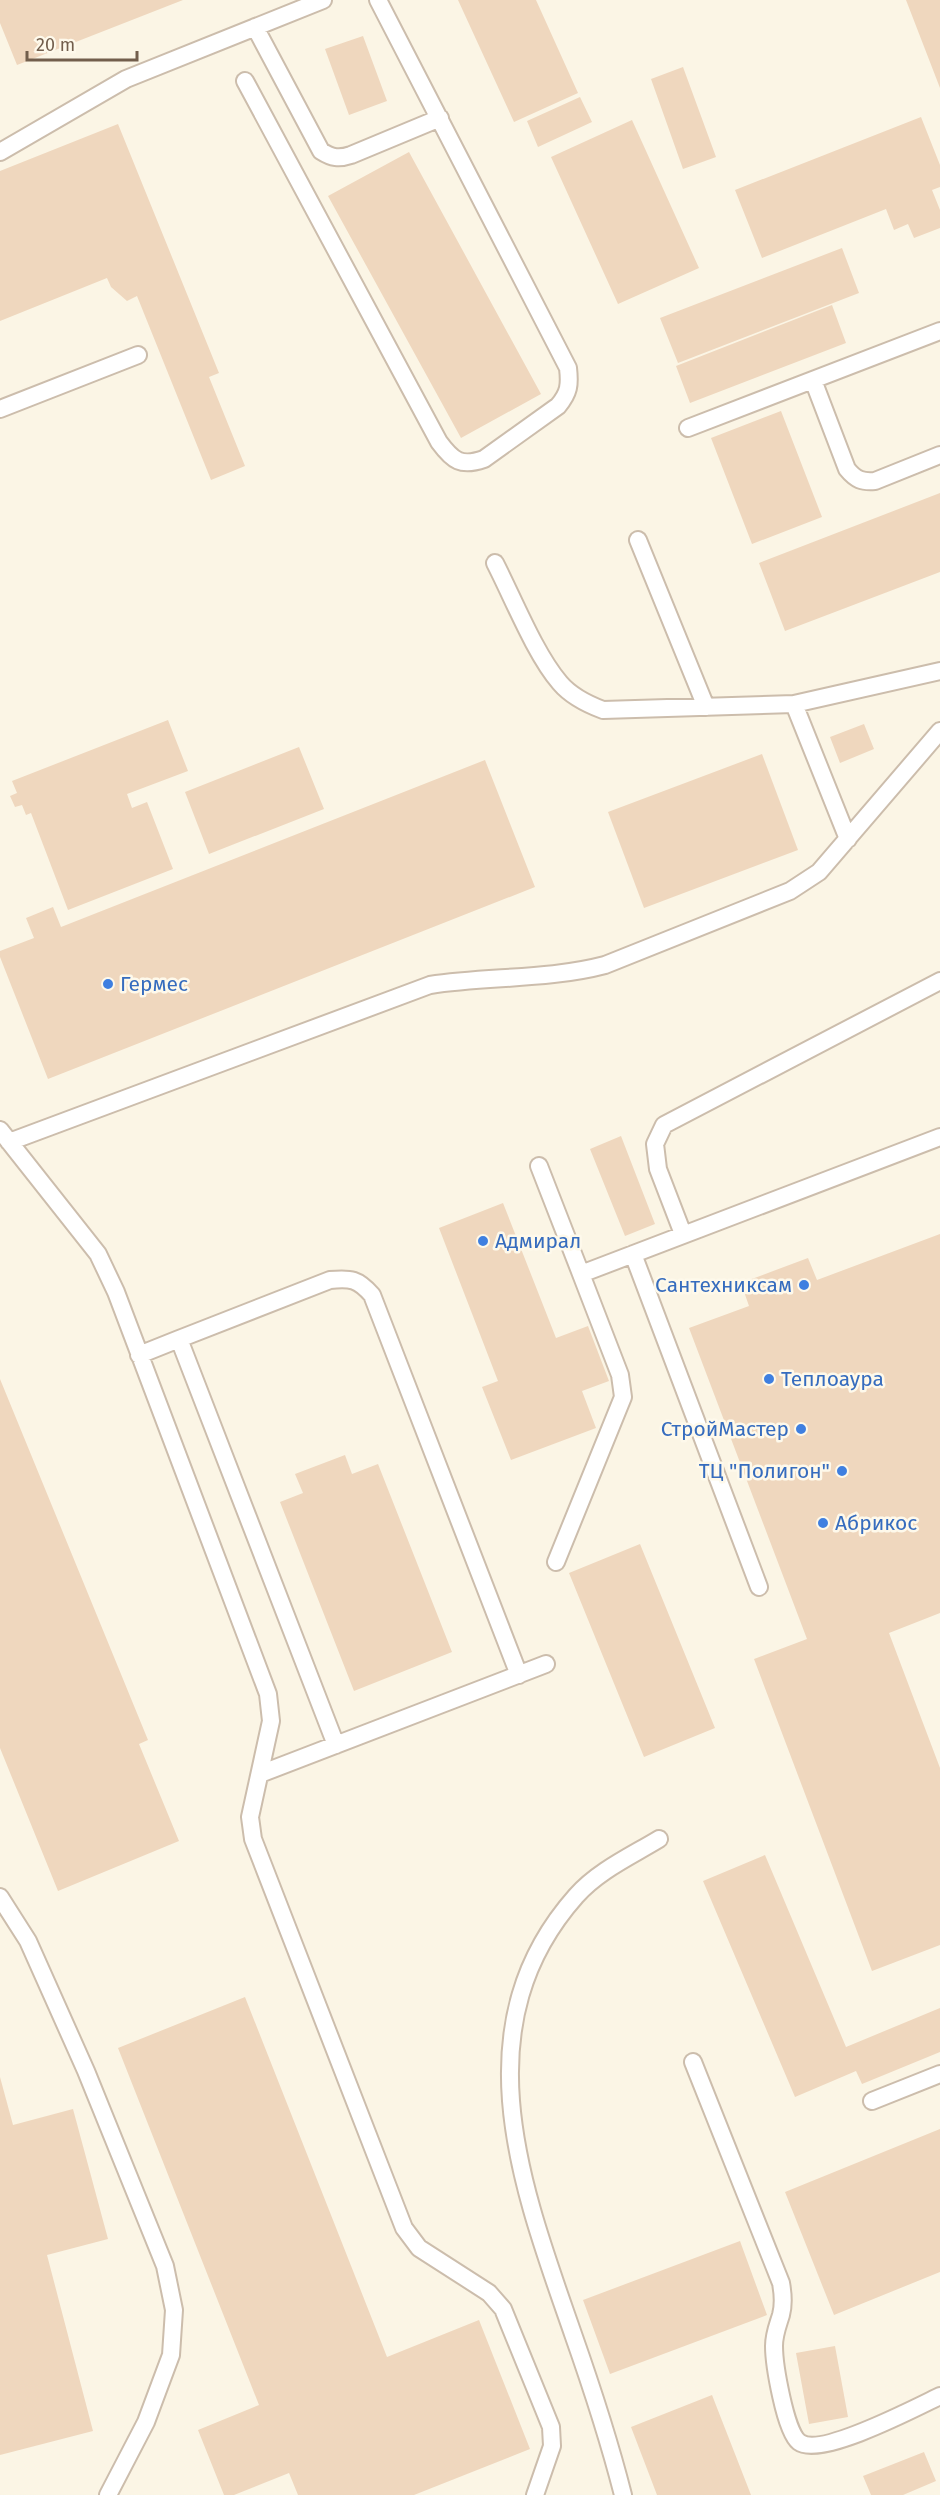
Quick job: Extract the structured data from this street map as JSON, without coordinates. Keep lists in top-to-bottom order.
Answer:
{
  "places": [
    "Гермес",
    "Адмирал",
    "Сантехниксам",
    "Теплоаура",
    "СтройМастер",
    "ТЦ \"Полигон\"",
    "Абрикос"
  ],
  "scale_bar": "20 m"
}
